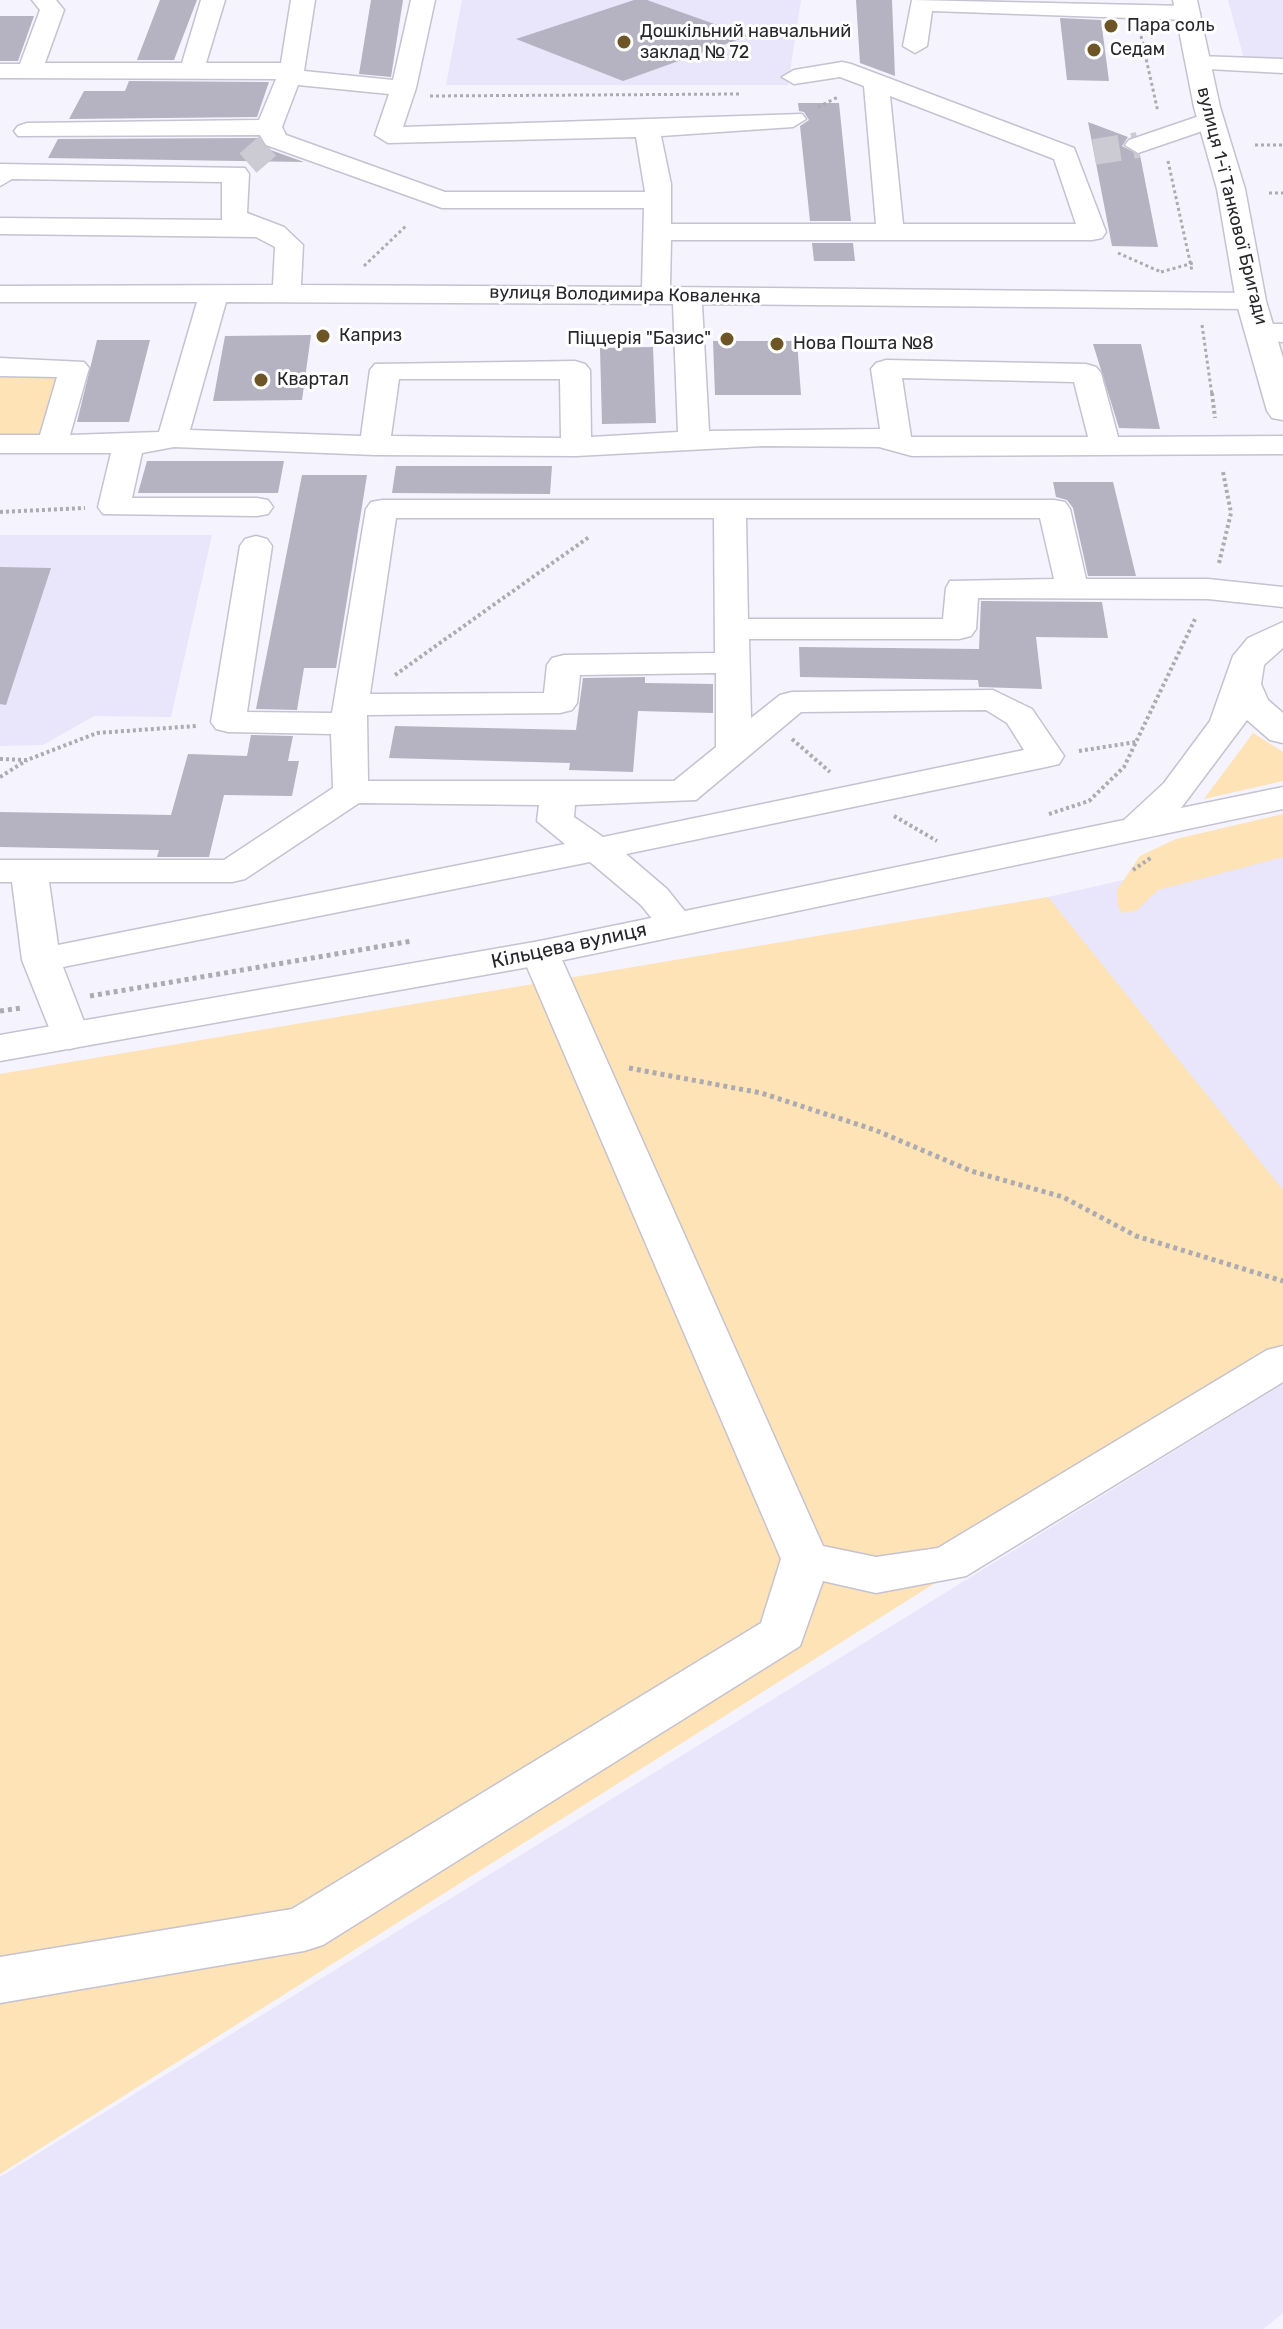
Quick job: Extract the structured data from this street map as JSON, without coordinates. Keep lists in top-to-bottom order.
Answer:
{
  "streets": {
    "main road": ["вулиця 1-ї Танкової Бригади", "Кільцева вулиця"],
    "street": ["вулиця Володимира Коваленка"]
  },
  "crossings": [
    ["вулиця 1-ї Танкової Бригади", "вулиця Володимира Коваленка"]
  ],
  "places": [
    "Пара соль",
    "Дошкільний навчальний заклад № 72",
    "Седам",
    "Каприз",
    "Піццерія \"Базис\"",
    "Нова Пошта №8",
    "Квартал"
  ]
}
